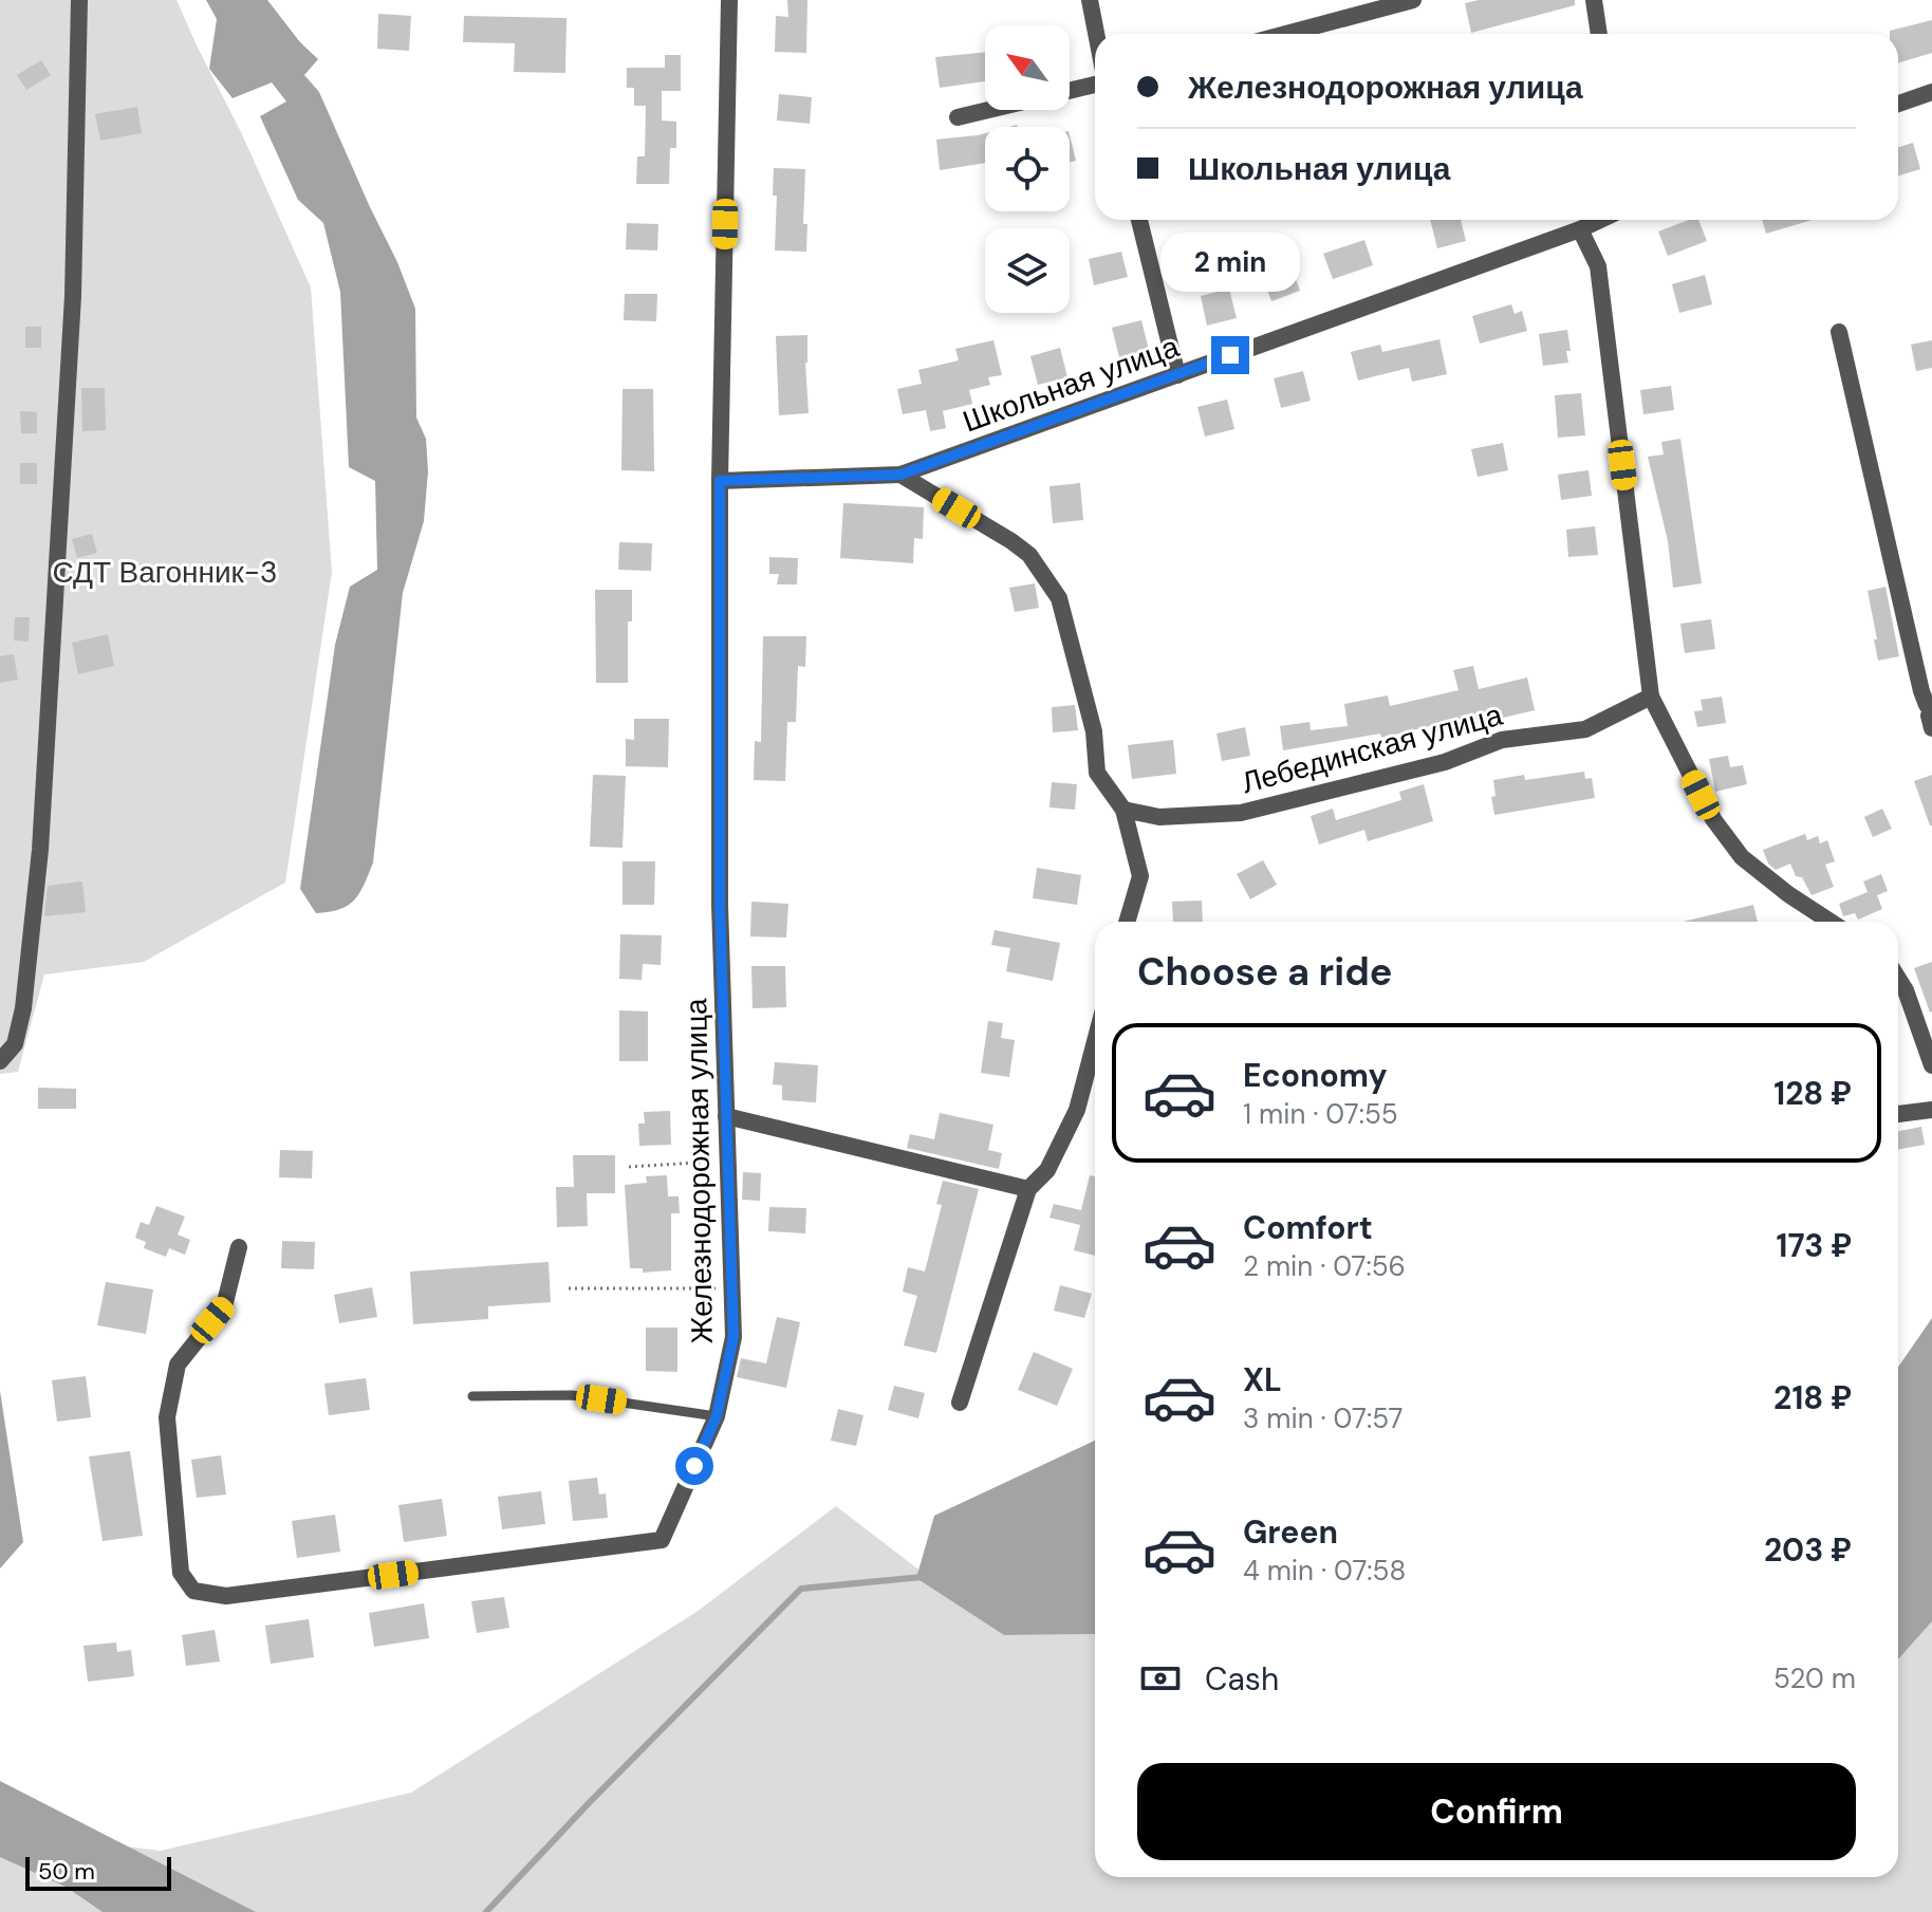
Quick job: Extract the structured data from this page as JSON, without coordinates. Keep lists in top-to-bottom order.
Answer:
{
  "streets": {
    "street": ["Школьная улица", "Лебединская улица", "Железнодорожная улица"]
  },
  "crossings": [
    ["Школьная улица", "Железнодорожная улица"]
  ],
  "parks": ["СДТ Вагонник-3"],
  "scale_bar": "50 m",
  "north": "top left",
  "page": {
    "banner": ["Железнодорожная улица", "Школьная улица"],
    "bubble": "2 min",
    "heading": "Choose a ride",
    "list": [
      {
        "name": "Economy",
        "note": "1 min · 07:55",
        "value": "128 ₽"
      },
      {
        "name": "Comfort",
        "note": "2 min · 07:56",
        "value": "173 ₽"
      },
      {
        "name": "XL",
        "note": "3 min · 07:57",
        "value": "218 ₽"
      },
      {
        "name": "Green",
        "note": "4 min · 07:58",
        "value": "203 ₽"
      }
    ],
    "pay": ["Cash", "520 m"],
    "buttons": "Confirm",
    "scale": "50 m"
  }
}
